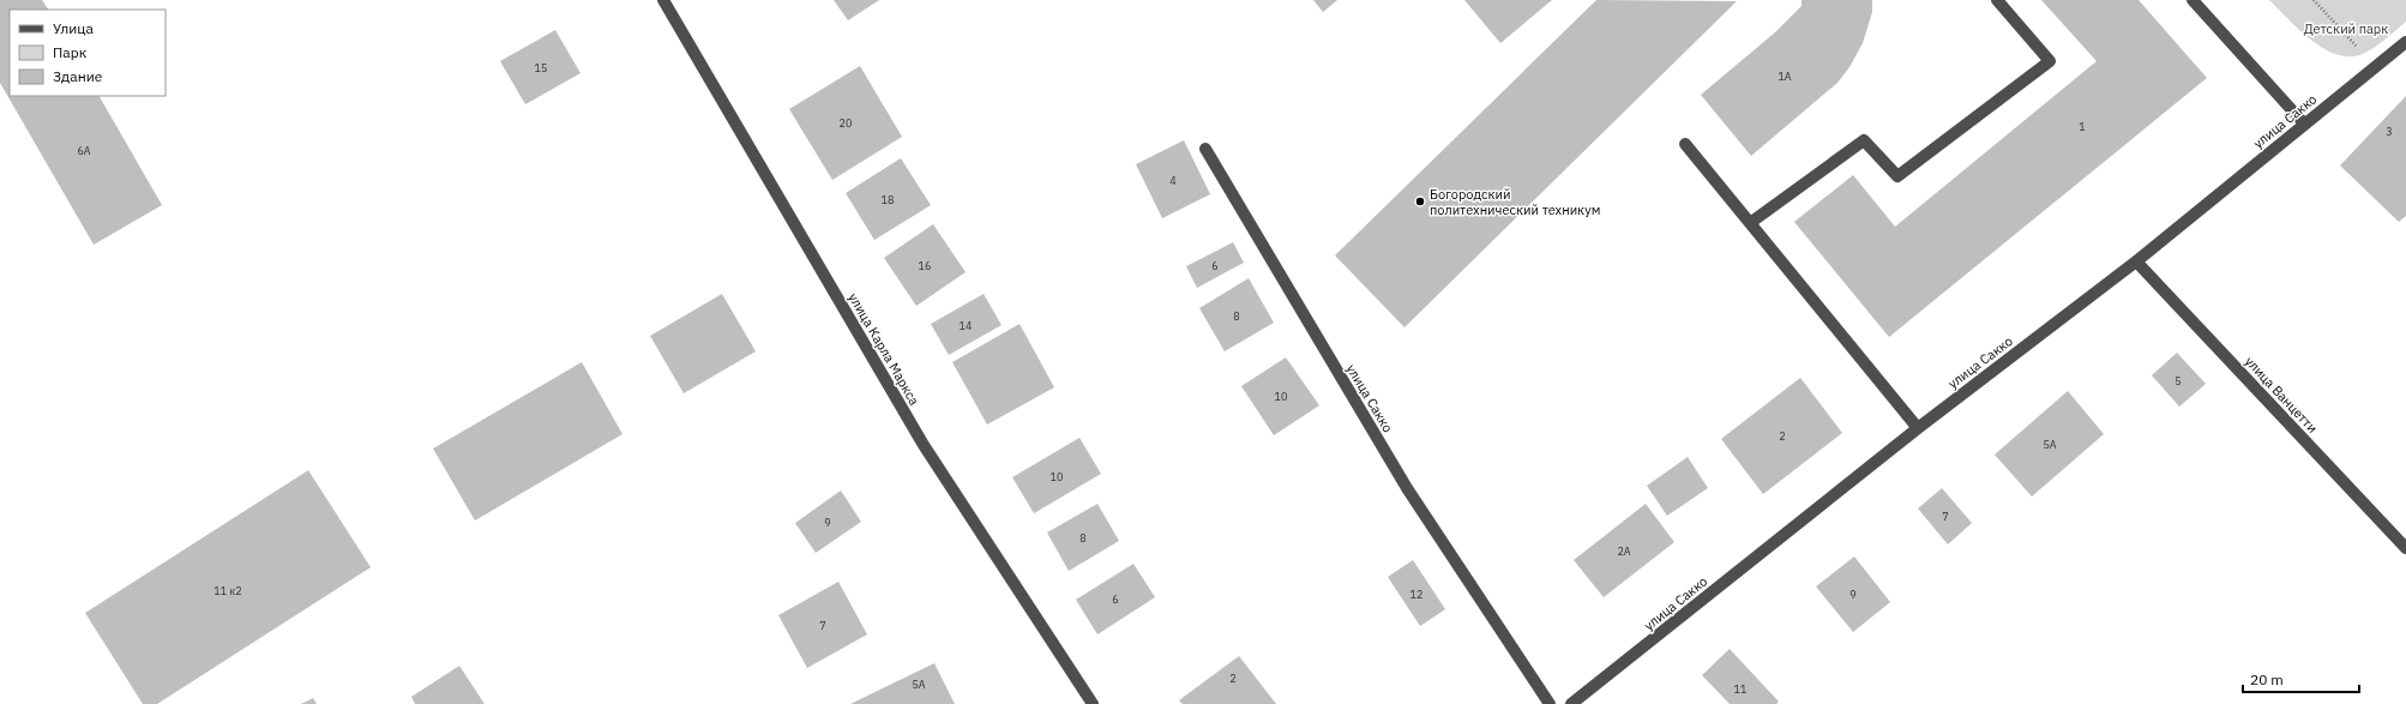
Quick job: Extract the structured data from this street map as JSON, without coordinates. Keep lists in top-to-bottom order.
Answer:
{
  "streets": {
    "street": ["улица Сакко", "улица Карла Маркса", "улица Ванцетти"]
  },
  "crossings": [
    ["улица Сакко", "улица Ванцетти"]
  ],
  "parks": ["Детский парк"],
  "places": ["Богородский политехнический техникум"],
  "house_numbers": [
    "15",
    "1А",
    "20",
    "1",
    "3",
    "6А",
    "4",
    "18",
    "16",
    "6",
    "8",
    "14",
    "5",
    "10",
    "2",
    "5А",
    "10",
    "7",
    "9",
    "8",
    "2А",
    "11 к2",
    "12",
    "9",
    "6",
    "7",
    "2",
    "5А",
    "11"
  ],
  "legend": ["Улица", "Парк", "Здание"],
  "scale_bar": "20 m"
}
